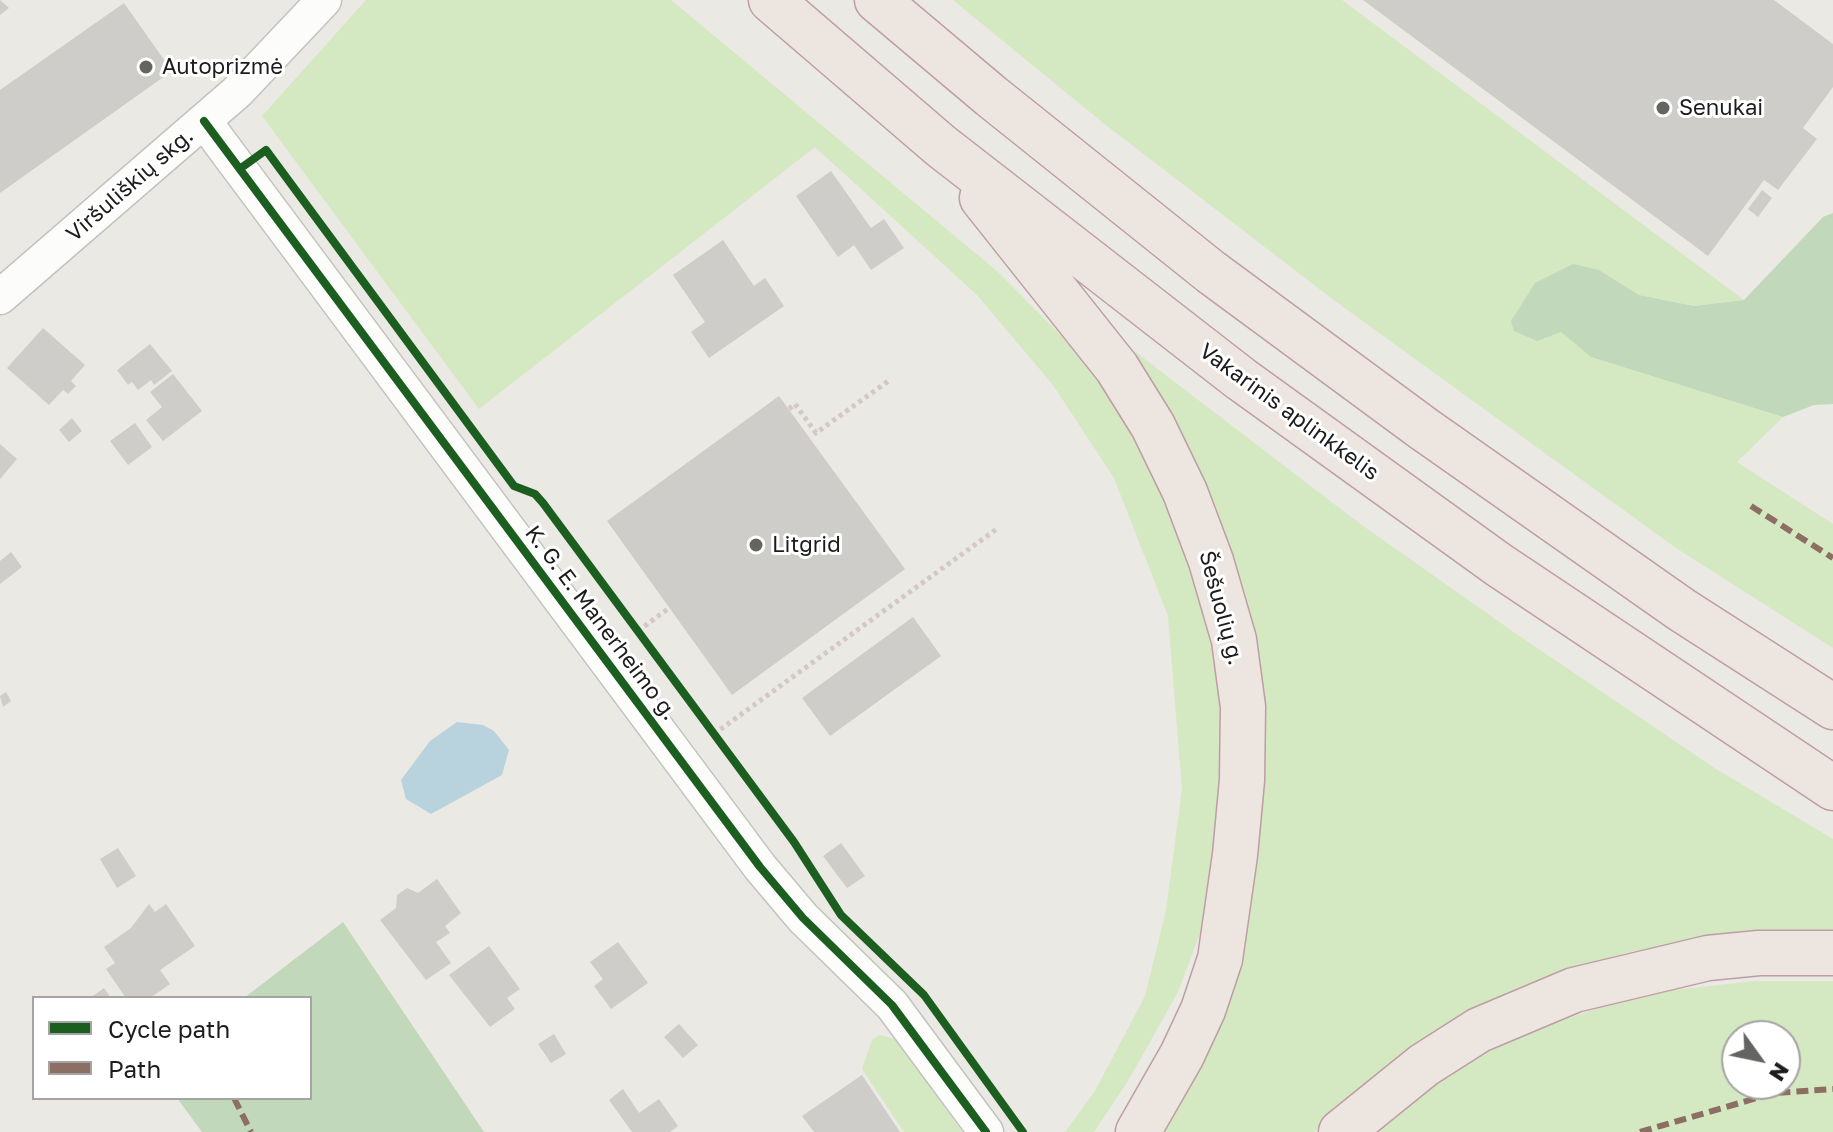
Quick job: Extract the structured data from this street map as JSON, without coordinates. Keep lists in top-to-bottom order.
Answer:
{
  "streets": {
    "highway": ["Vakarinis aplinkkelis", "Šešuolių g."],
    "street": ["Viršuliškių skg.", "K. G. E. Manerheimo g."]
  },
  "crossings": [
    ["Viršuliškių skg.", "K. G. E. Manerheimo g."],
    ["Vakarinis aplinkkelis", "Šešuolių g."]
  ],
  "places": ["Autoprizmė", "Senukai", "Litgrid"],
  "legend": ["Cycle path", "Path"],
  "north": "bottom right"
}
